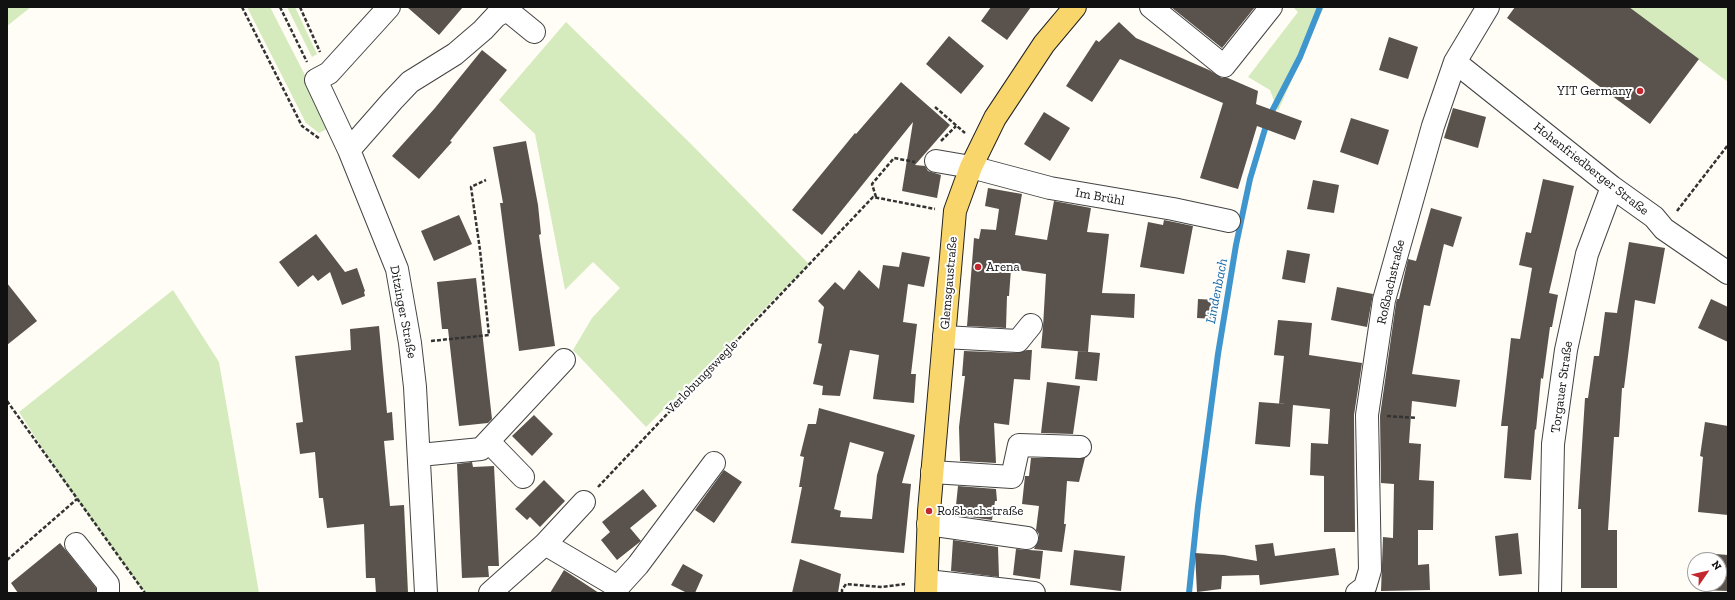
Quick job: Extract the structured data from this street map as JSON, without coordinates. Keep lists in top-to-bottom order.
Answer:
{
  "streets": {
    "main road": ["Glemsgaustraße"],
    "street": [
      "Hohenfriedberger Straße",
      "Im Brühl",
      "Roßbachstraße",
      "Ditzinger Straße",
      "Torgauer Straße"
    ],
    "path": ["Verlobungswegle"]
  },
  "crossings": [
    ["Hohenfriedberger Straße", "Roßbachstraße"],
    ["Hohenfriedberger Straße", "Torgauer Straße"],
    ["Im Brühl", "Glemsgaustraße"]
  ],
  "water": ["Lindenbach"],
  "places": ["YIT Germany", "Arena", "Roßbachstraße"],
  "north": "top right"
}
